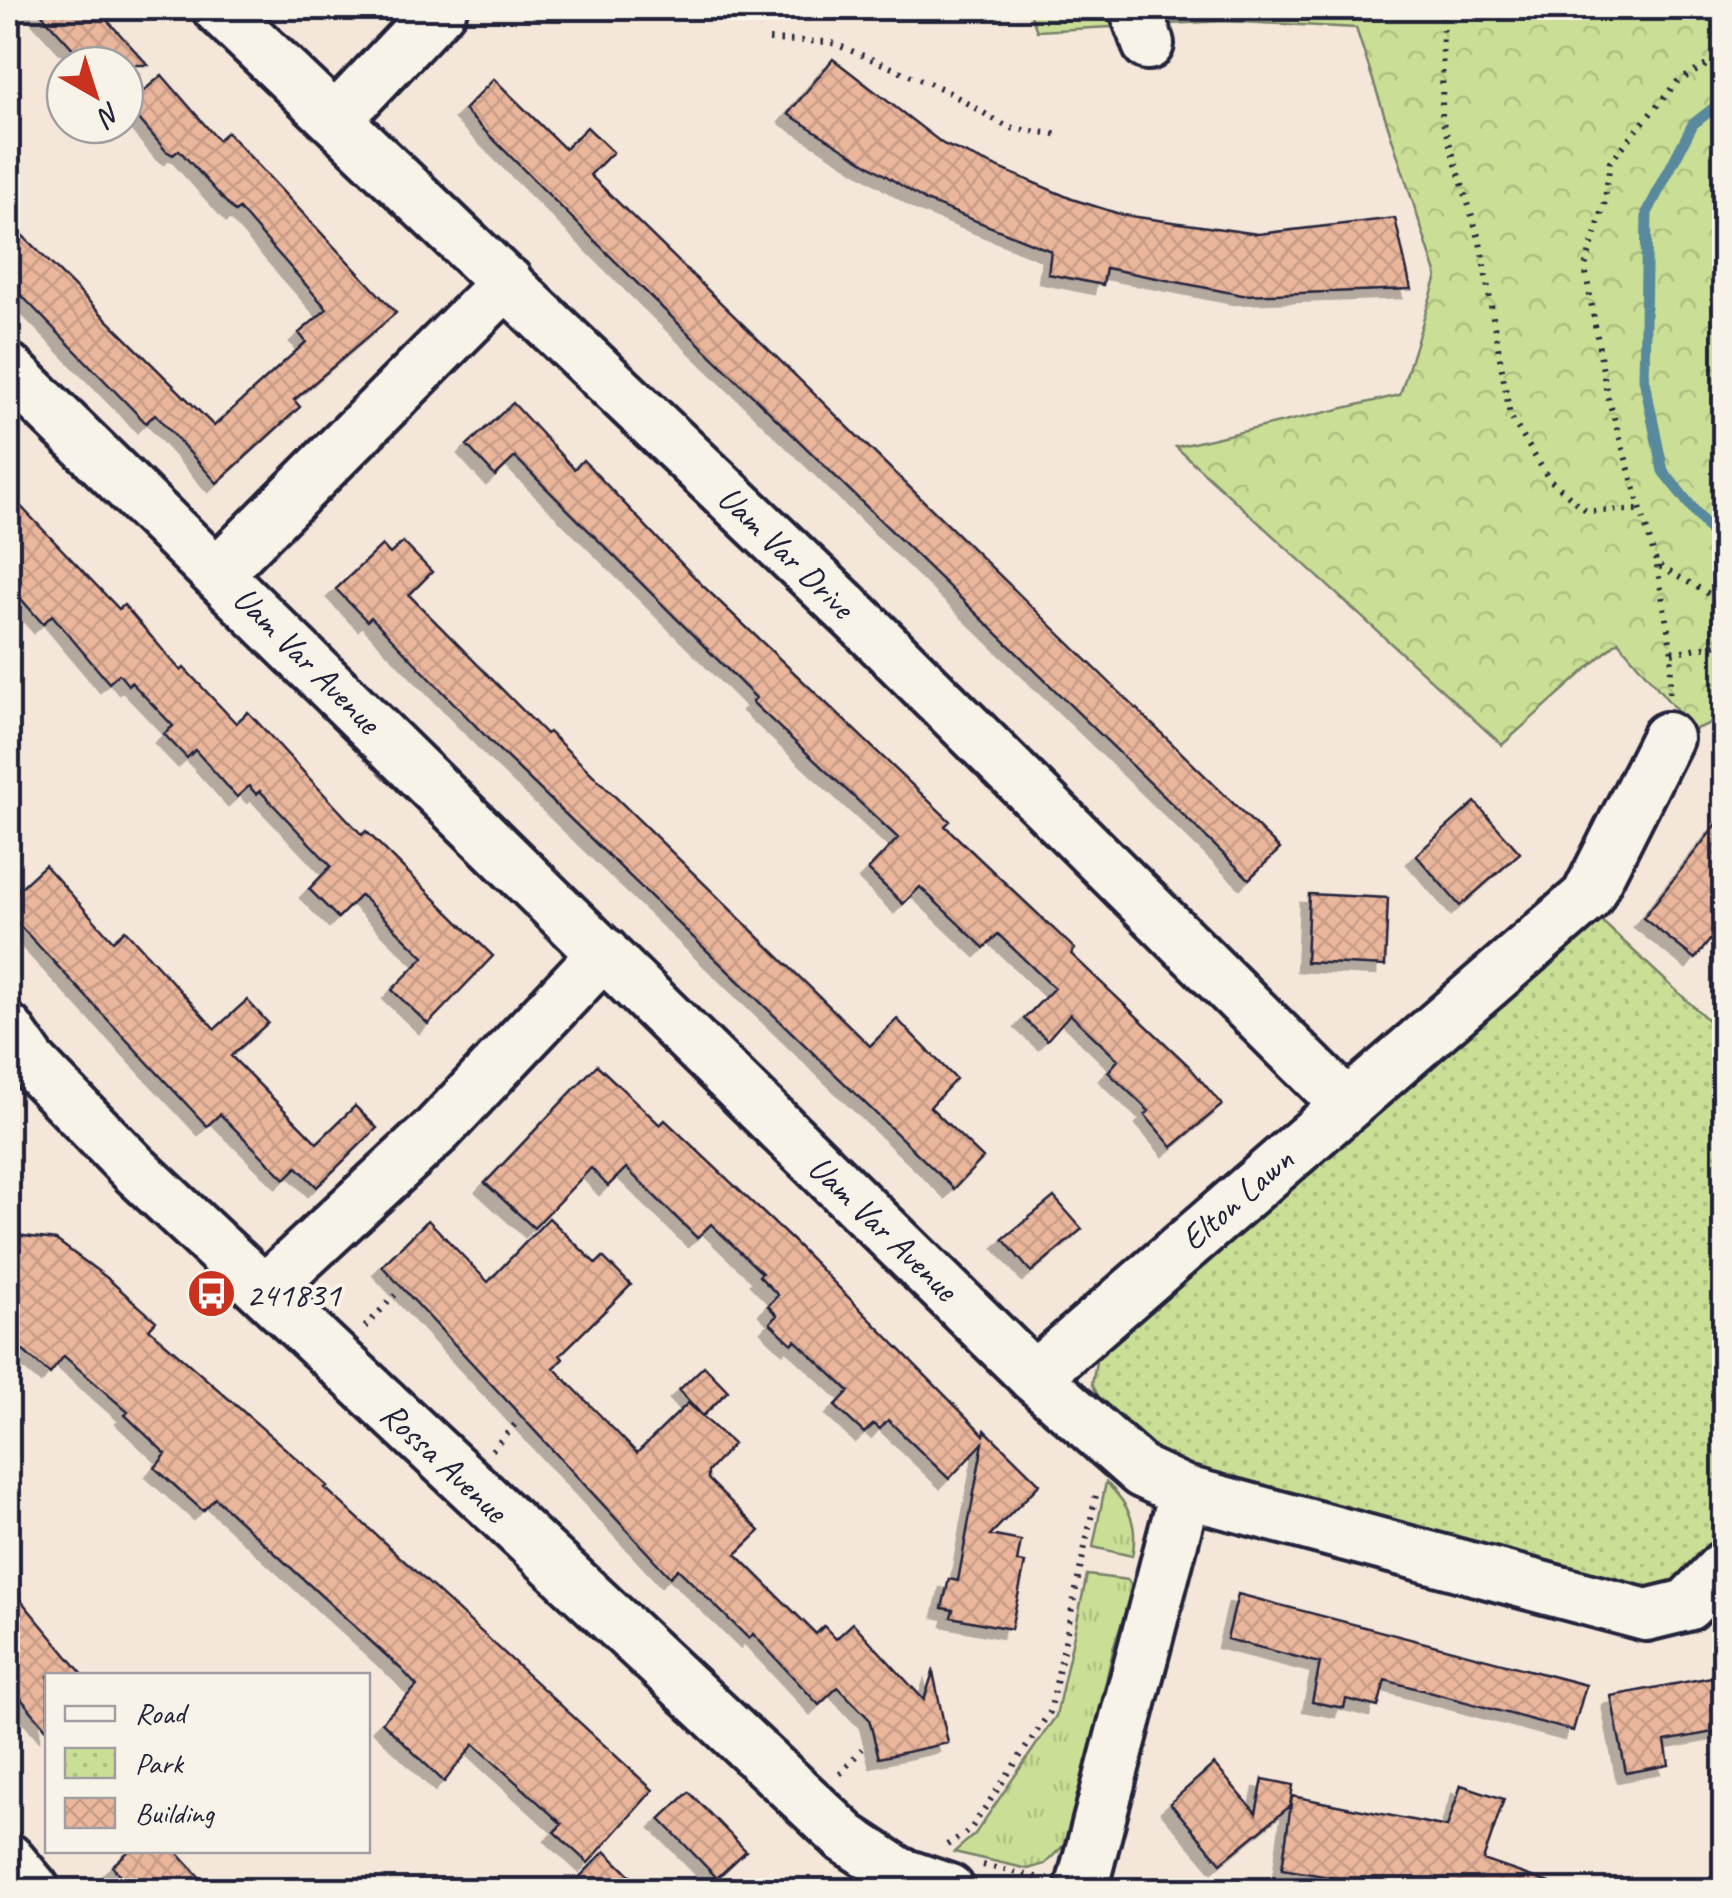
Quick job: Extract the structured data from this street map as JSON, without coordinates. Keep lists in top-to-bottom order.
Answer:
{
  "streets": {
    "street": [
      "Uam Var Drive",
      "Uam Var Avenue",
      "Elton Lawn",
      "Rossa Avenue"
    ]
  },
  "crossings": [
    ["Uam Var Drive", "Elton Lawn"],
    ["Uam Var Avenue", "Elton Lawn"]
  ],
  "places": {
    "bus stop": ["241831"]
  },
  "legend": ["Road", "Park", "Building"],
  "north": "bottom right"
}
